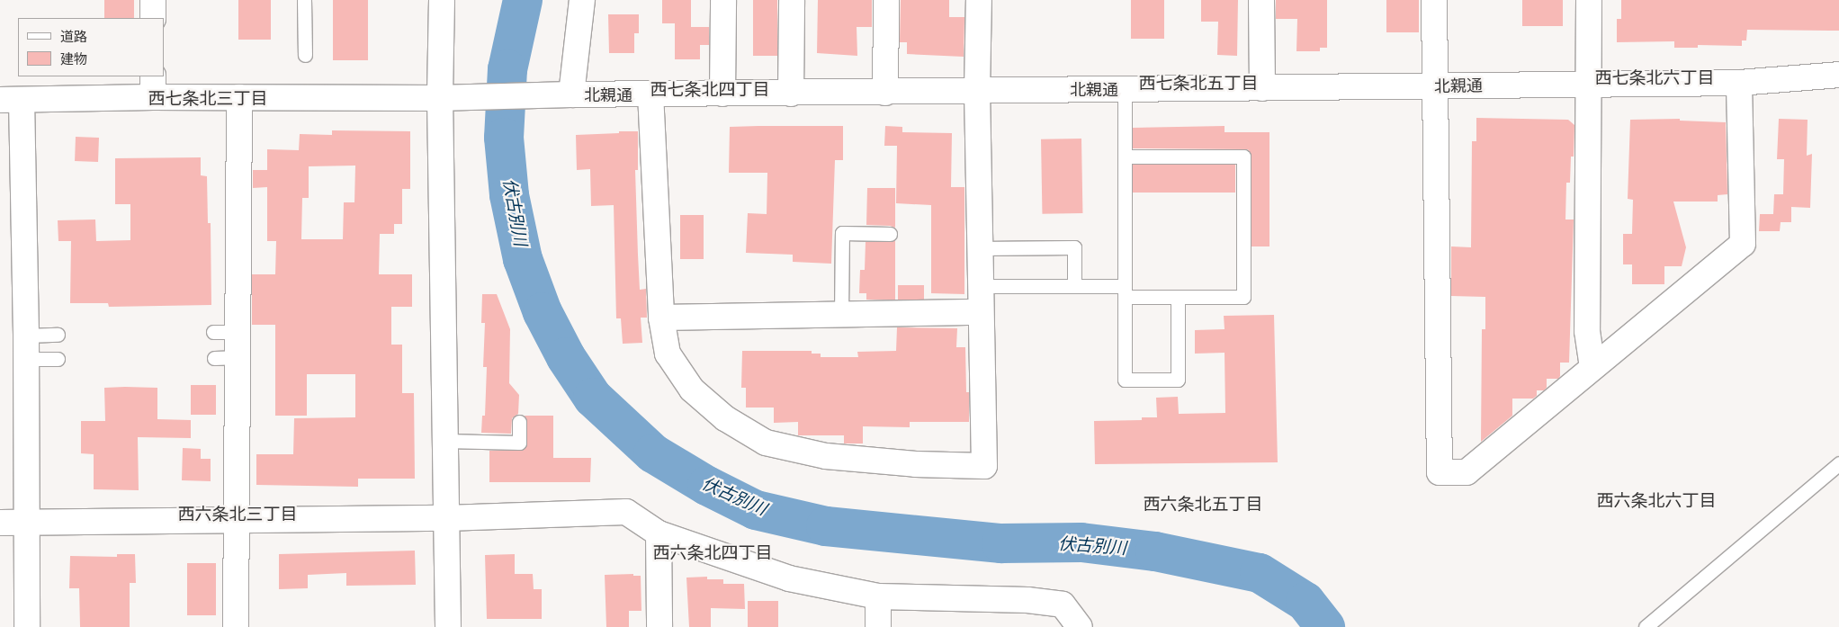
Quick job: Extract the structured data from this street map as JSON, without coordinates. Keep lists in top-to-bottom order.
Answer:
{
  "streets": {
    "street": ["北親通"]
  },
  "districts": [
    "西七条北六丁目",
    "西七条北五丁目",
    "西七条北四丁目",
    "西七条北三丁目",
    "西六条北六丁目",
    "西六条北五丁目",
    "西六条北三丁目",
    "西六条北四丁目"
  ],
  "water": ["伏古別川"],
  "legend": ["道路", "建物"]
}
